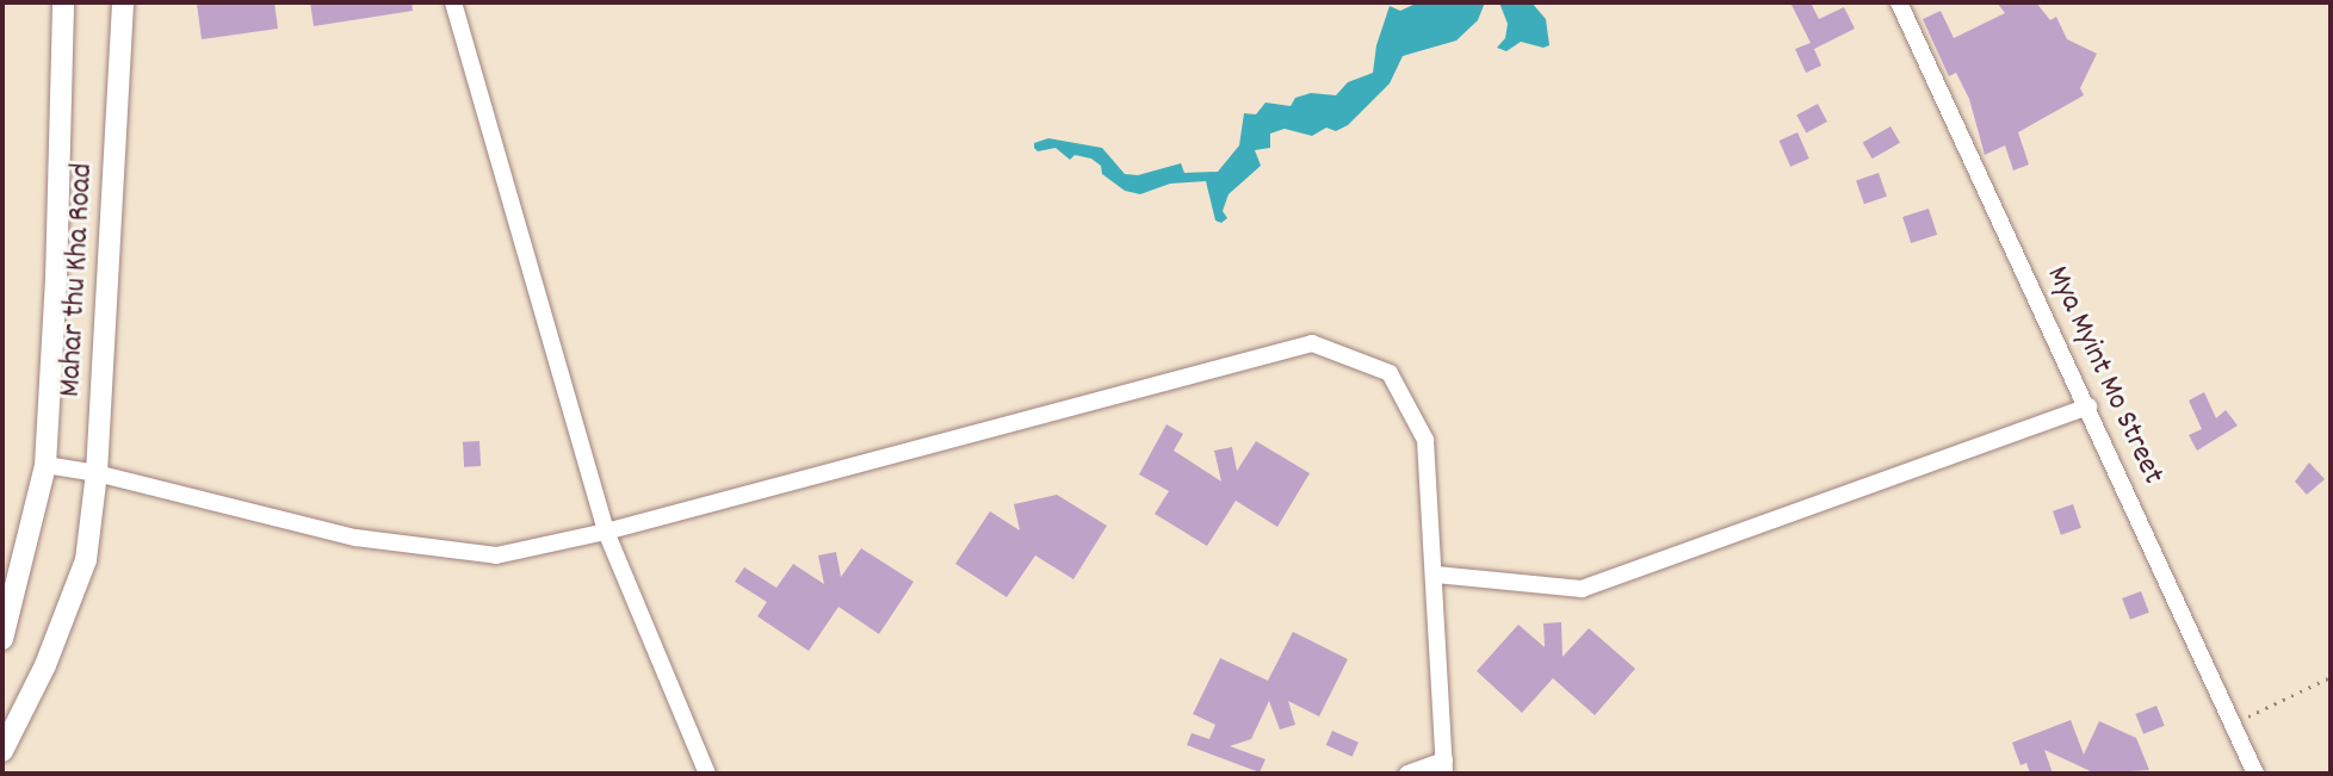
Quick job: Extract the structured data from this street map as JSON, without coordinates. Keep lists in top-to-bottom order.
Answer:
{
  "streets": {
    "main road": ["Mahar thu Kha Road"],
    "street": ["Mya Myint Mo Street"]
  }
}
